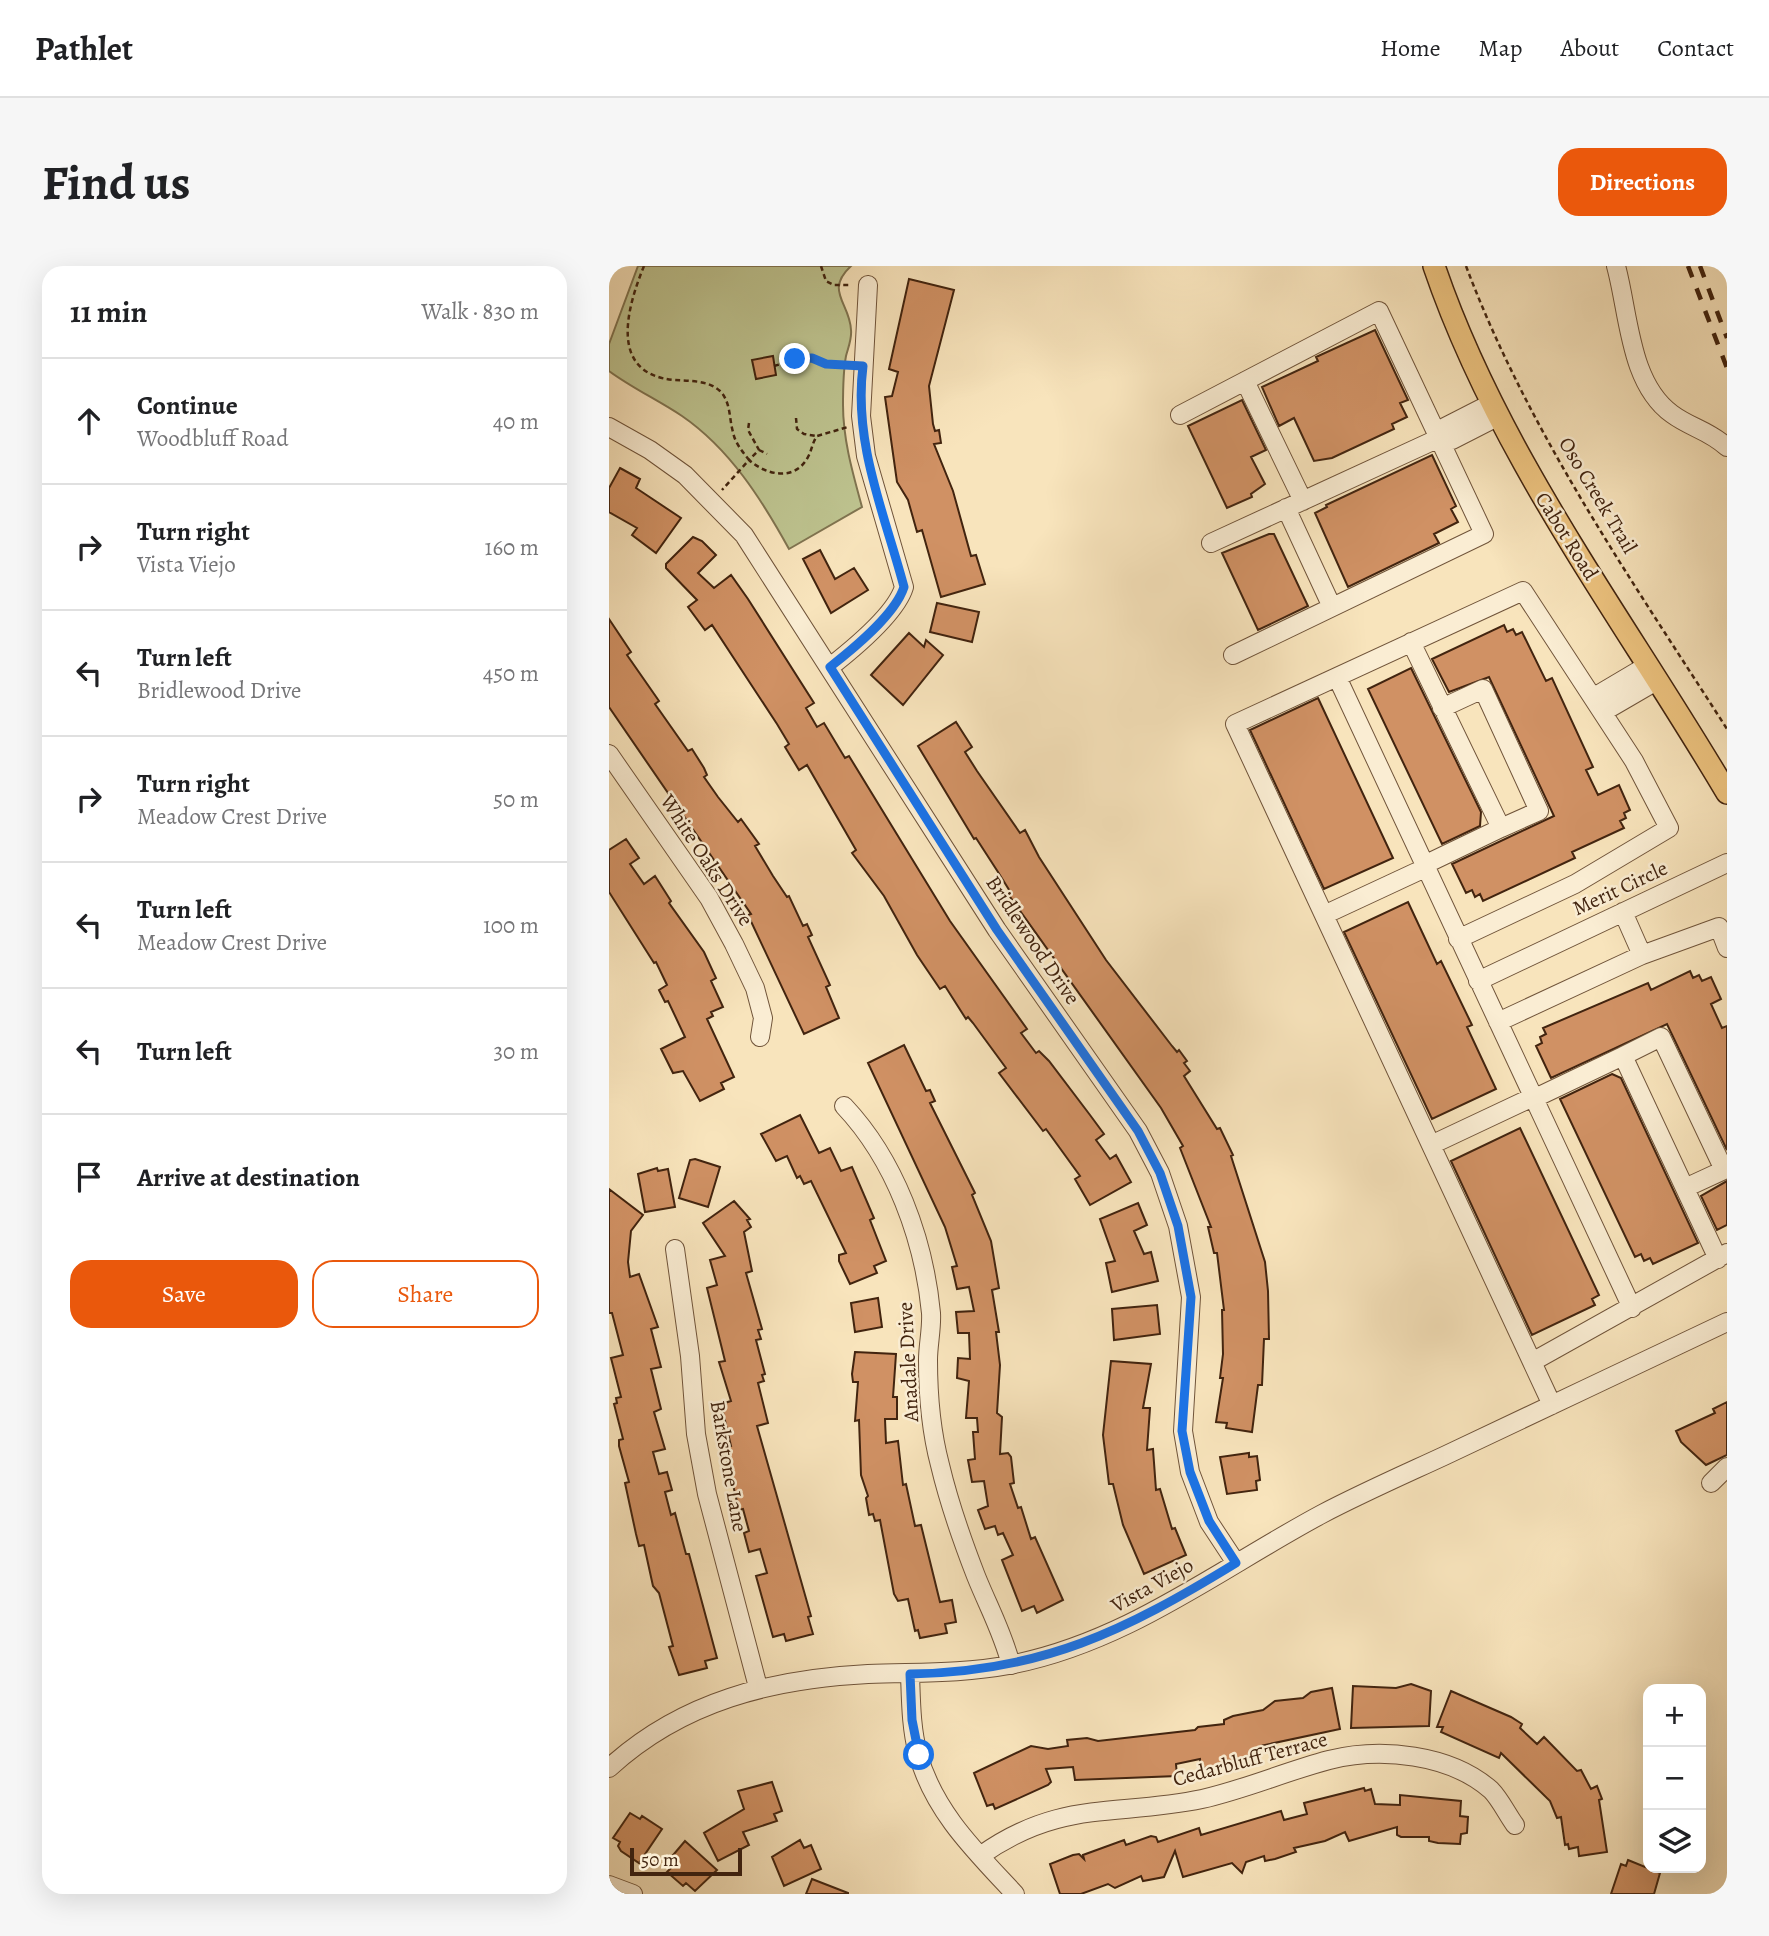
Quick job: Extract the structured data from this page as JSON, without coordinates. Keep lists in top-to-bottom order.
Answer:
{
  "streets": {
    "main road": ["Cabot Road"],
    "street": [
      "White Oaks Drive",
      "Merit Circle",
      "Bridlewood Drive",
      "Anadale Drive",
      "Barkstone Lane",
      "Vista Viejo",
      "Cedarbluff Terrace"
    ],
    "path": ["Oso Creek Trail"]
  },
  "crossings": [
    ["Bridlewood Drive", "Vista Viejo"],
    ["Anadale Drive", "Vista Viejo"],
    ["Barkstone Lane", "Vista Viejo"]
  ],
  "scale_bar": "50 m",
  "page": {
    "header": "Pathlet",
    "nav": [
      "Home",
      "Map",
      "About",
      "Contact"
    ],
    "buttons": [
      "Directions",
      ["Save", "Share"]
    ],
    "title": "Find us",
    "heading": ["11 min", "Walk · 830 m"],
    "list": [
      ["Continue", "Woodbluff Road", "40 m"],
      ["Turn right", "Vista Viejo", "160 m"],
      ["Turn left", "Bridlewood Drive", "450 m"],
      ["Turn right", "Meadow Crest Drive", "50 m"],
      ["Turn left", "Meadow Crest Drive", "100 m"],
      ["Turn left", "30 m"],
      "Arrive at destination"
    ],
    "map_buttons": ["+", "−"],
    "scale": "50 m"
  }
}
